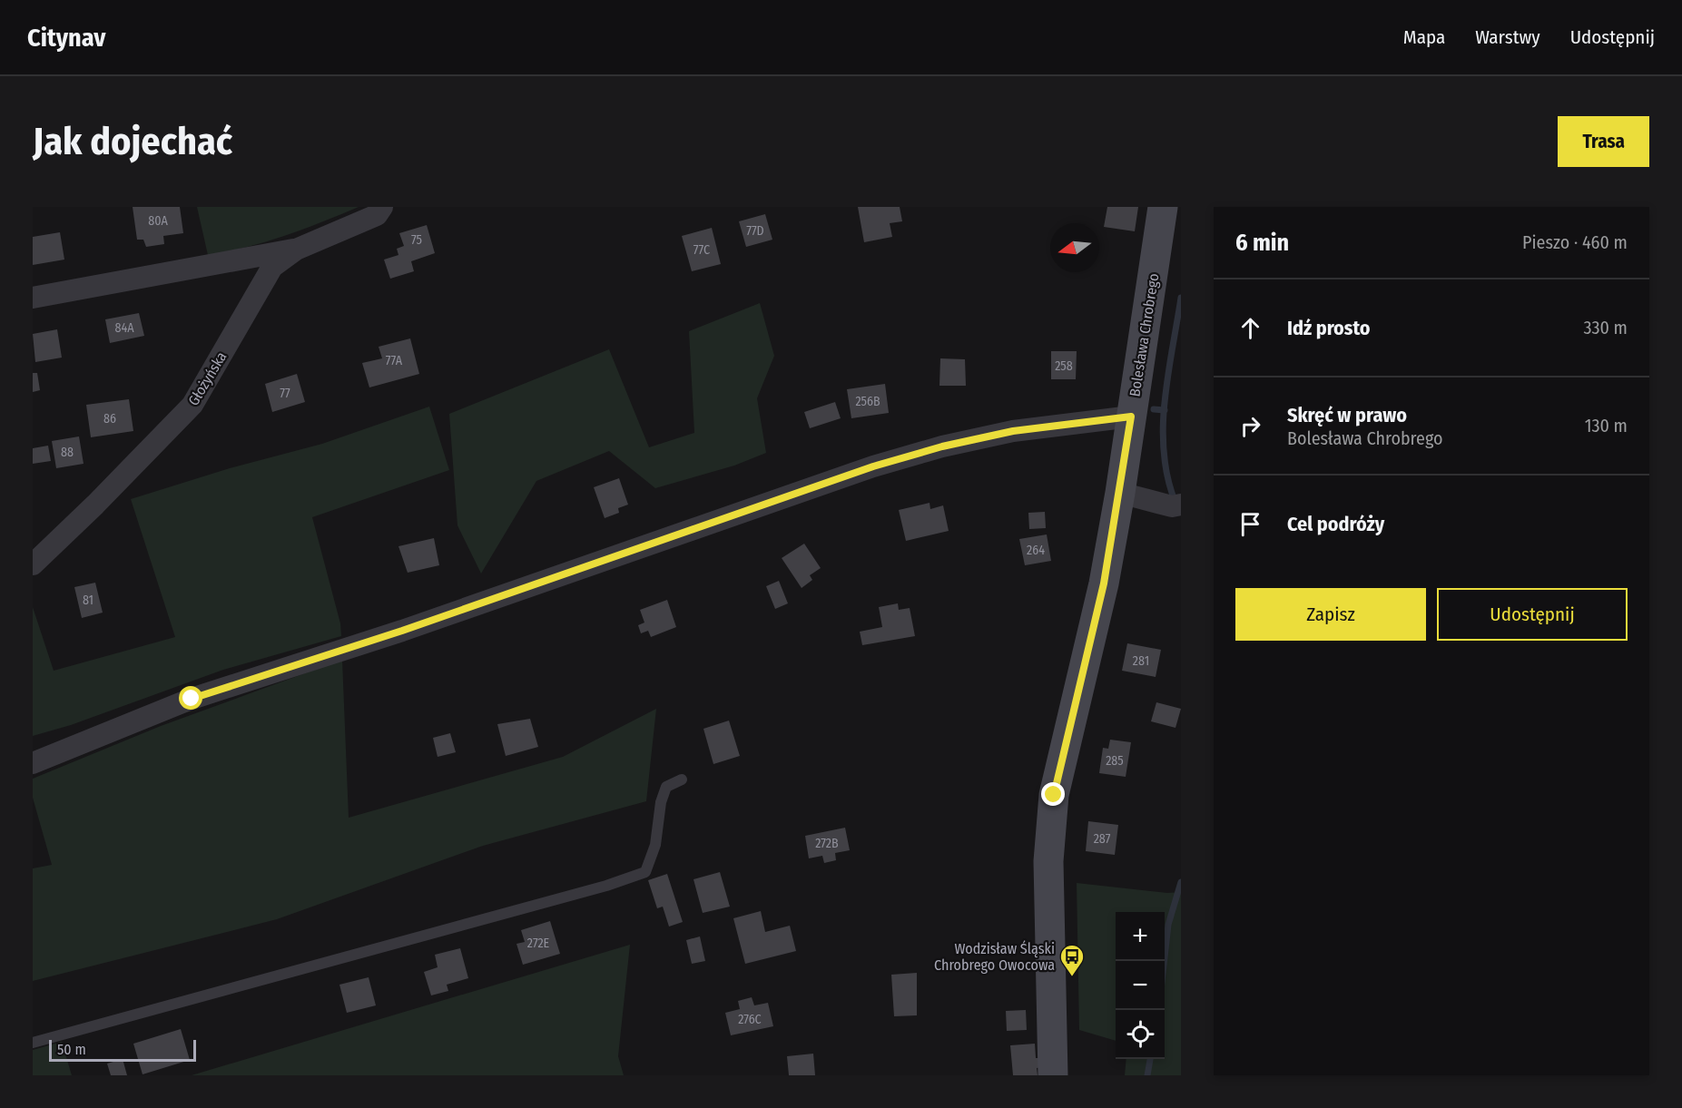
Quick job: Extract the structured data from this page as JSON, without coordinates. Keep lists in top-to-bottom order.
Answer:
{
  "streets": {
    "street": ["Bolesława Chrobrego", "Głożyńska"]
  },
  "places": {
    "bus stop": ["Wodzisław Śląski Chrobrego Owocowa"]
  },
  "house_numbers": [
    "80A",
    "77D",
    "75",
    "77C",
    "84A",
    "77A",
    "258",
    "77",
    "256B",
    "86",
    "88",
    "264",
    "81",
    "281",
    "285",
    "287",
    "272B",
    "272E",
    "276C"
  ],
  "scale_bar": "50 m",
  "north": "left",
  "page": {
    "header": "Citynav",
    "nav": ["Mapa", "Warstwy", "Udostępnij"],
    "buttons": [
      "Trasa",
      ["Zapisz", "Udostępnij"]
    ],
    "title": "Jak dojechać",
    "heading": ["6 min", "Pieszo · 460 m"],
    "list": [
      ["Idź prosto", "330 m"],
      ["Skręć w prawo", "Bolesława Chrobrego", "130 m"],
      "Cel podróży"
    ],
    "map_buttons": ["+", "−"],
    "scale": "50 m"
  }
}
